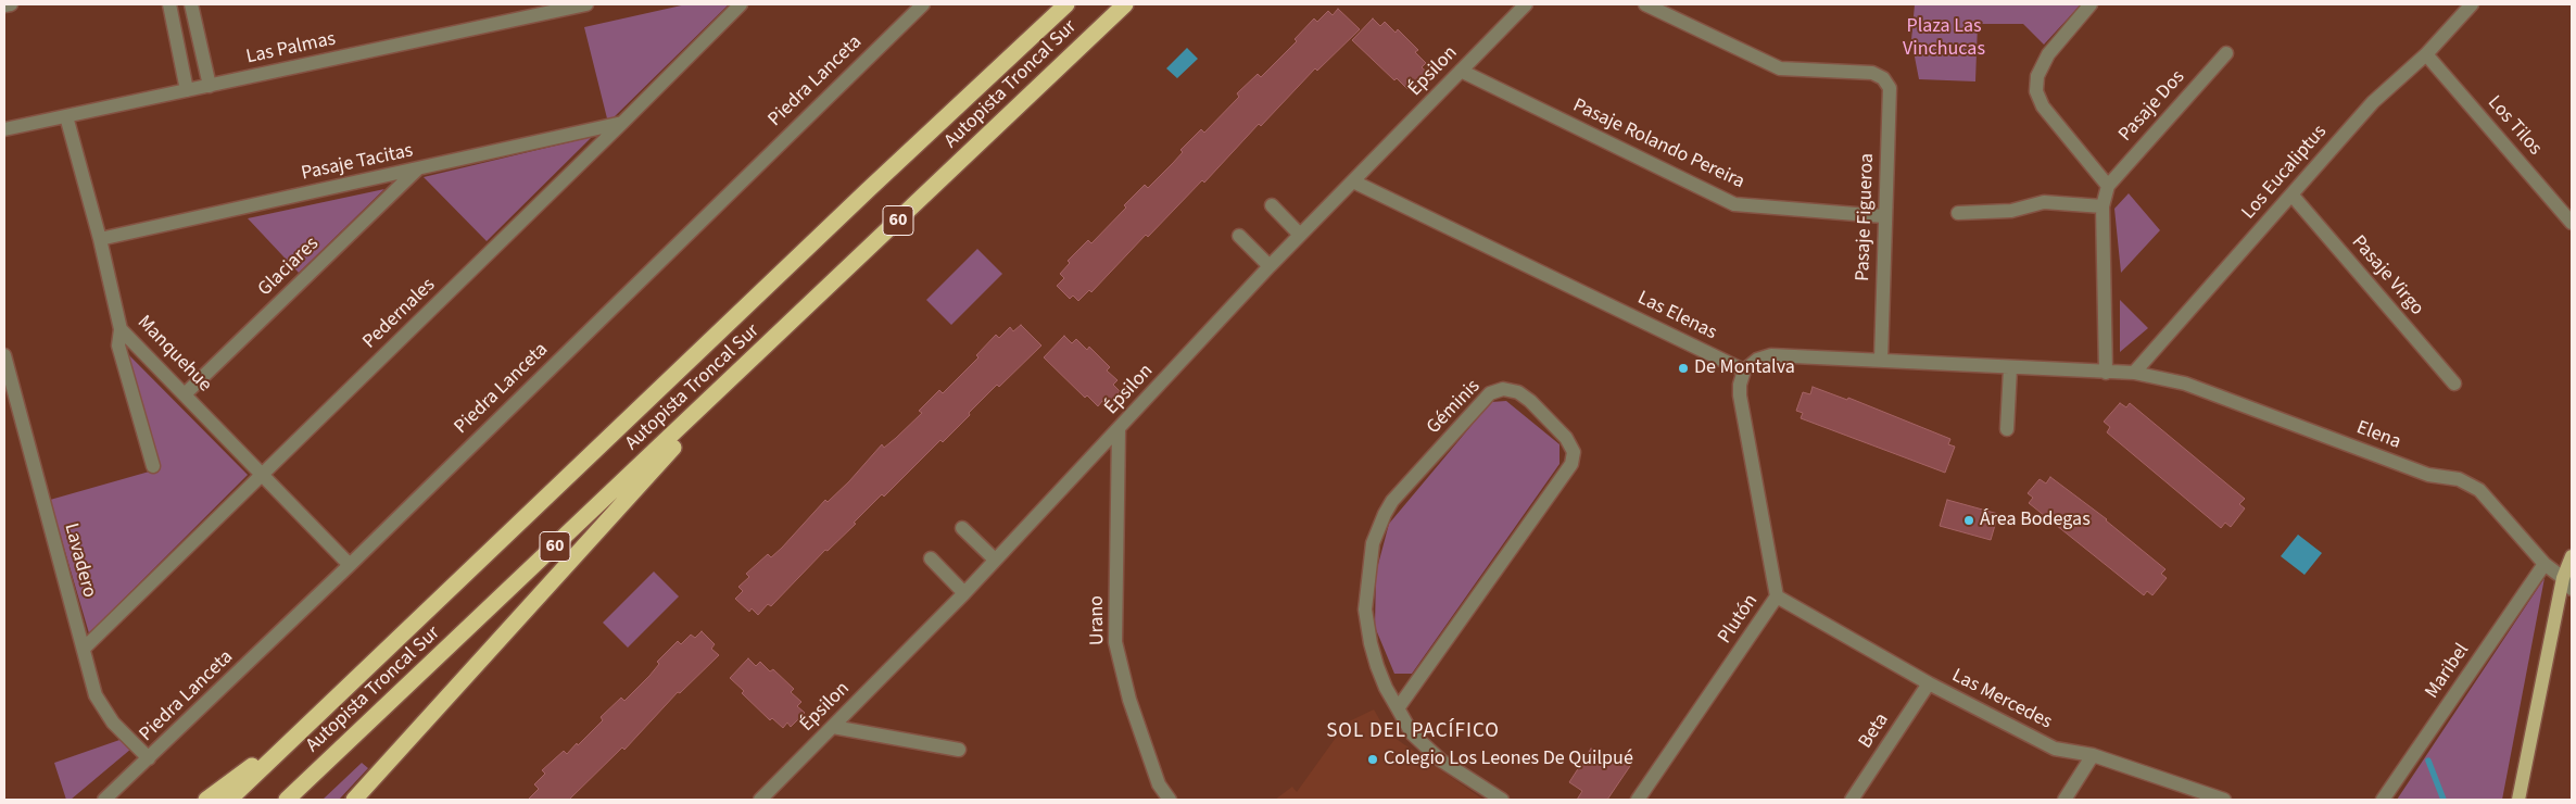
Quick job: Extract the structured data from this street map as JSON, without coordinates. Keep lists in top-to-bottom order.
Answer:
{
  "streets": {
    "highway": ["Autopista Troncal Sur", "60"],
    "street": [
      "Las Palmas",
      "Épsilon",
      "Piedra Lanceta",
      "Pasaje Dos",
      "Los Tilos",
      "Pasaje Rolando Pereira",
      "Pasaje Tacitas",
      "Los Eucaliptus",
      "Pasaje Figueroa",
      "Glaciares",
      "Pasaje Virgo",
      "Pedernales",
      "Las Elenas",
      "Manquehue",
      "Géminis",
      "Elena",
      "Lavadero",
      "Plutón",
      "Urano",
      "Maribel",
      "Las Mercedes",
      "Beta"
    ]
  },
  "crossings": [
    ["Las Palmas", "Manquehue"],
    ["Épsilon", "Pasaje Rolando Pereira"],
    ["Épsilon", "Las Elenas"],
    ["Épsilon", "Urano"],
    ["Piedra Lanceta", "Manquehue"],
    ["Piedra Lanceta", "Lavadero"],
    ["Los Tilos", "Los Eucaliptus"],
    ["Pasaje Rolando Pereira", "Pasaje Figueroa"],
    ["Pasaje Tacitas", "Glaciares"],
    ["Pasaje Tacitas", "Pedernales"],
    ["Pasaje Tacitas", "Manquehue"],
    ["Los Eucaliptus", "Pasaje Virgo"],
    ["Los Eucaliptus", "Elena"],
    ["Glaciares", "Manquehue"],
    ["Pedernales", "Manquehue"],
    ["Pedernales", "Lavadero"],
    ["Las Elenas", "Plutón"],
    ["Elena", "Maribel"],
    ["Plutón", "Las Mercedes"],
    ["Las Mercedes", "Beta"]
  ],
  "districts": ["SOL DEL PACÍFICO"],
  "parks": ["Plaza Las Vinchucas"],
  "places": ["De Montalva", "Área Bodegas", "Colegio Los Leones De Quilpué"]
}
